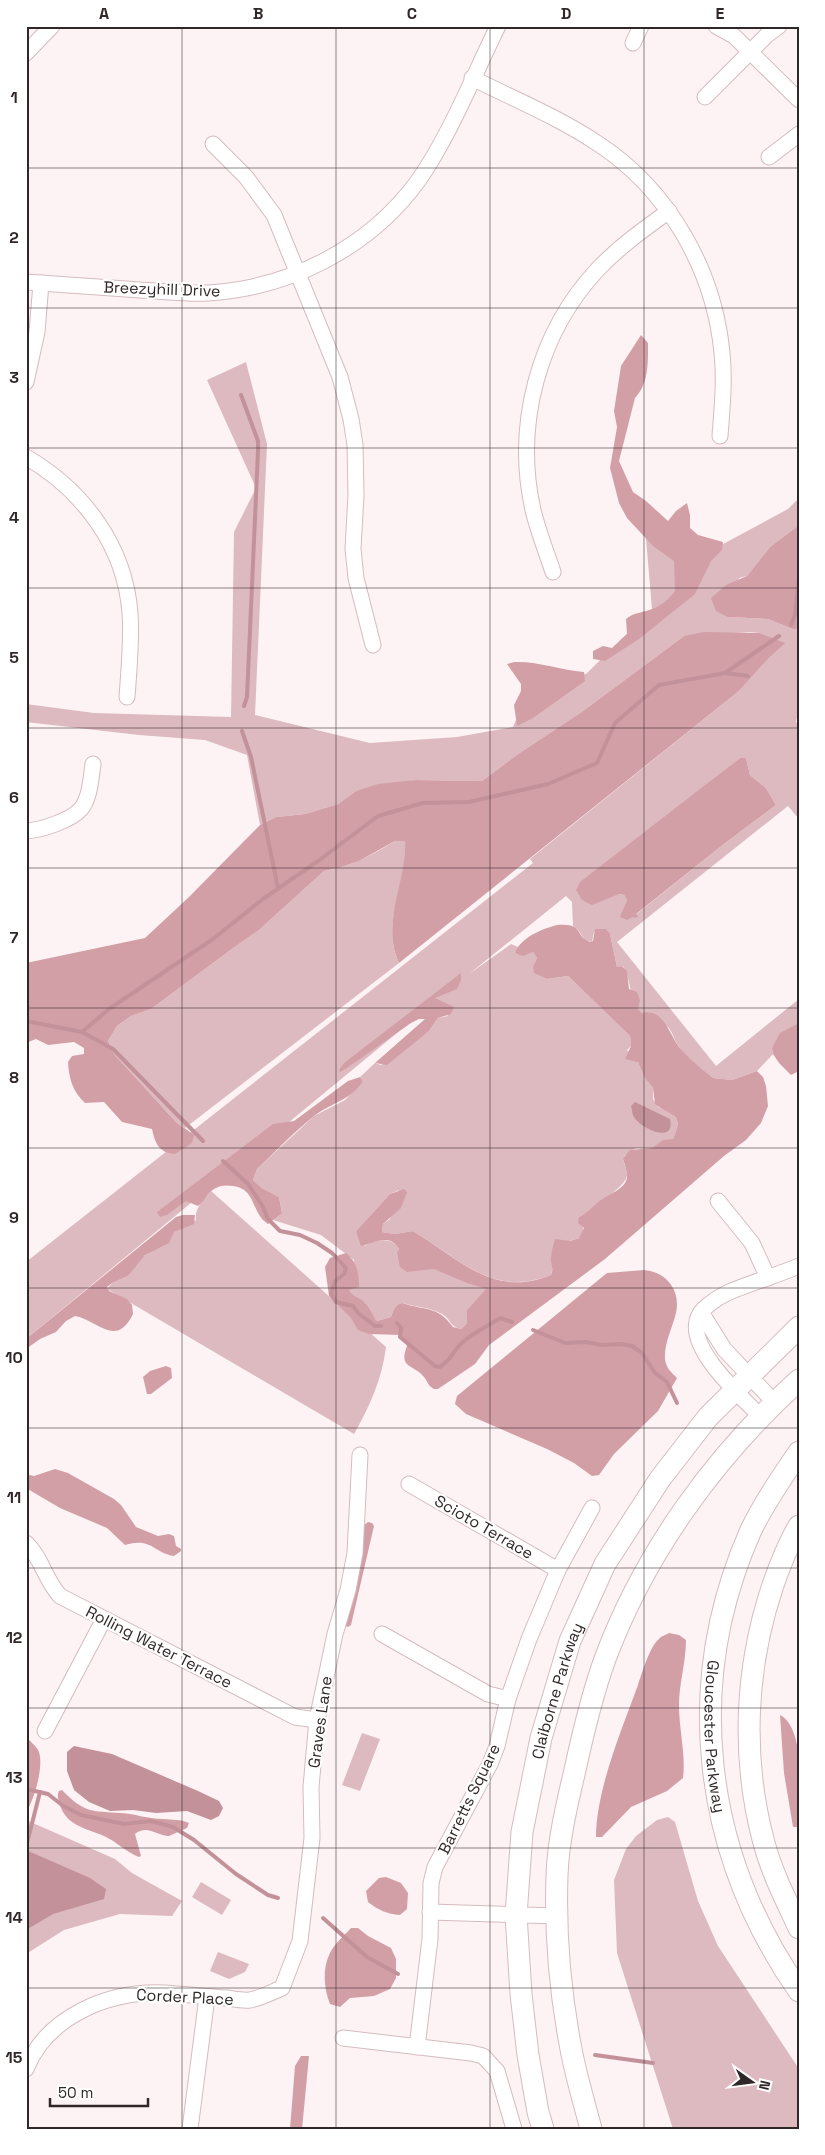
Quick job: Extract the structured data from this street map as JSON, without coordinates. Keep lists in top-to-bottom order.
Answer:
{
  "streets": {
    "main road": ["Claiborne Parkway", "Gloucester Parkway"],
    "street": [
      "Breezyhill Drive",
      "Scioto Terrace",
      "Rolling Water Terrace",
      "Graves Lane",
      "Barretts Square",
      "Corder Place"
    ]
  },
  "crossings": [
    ["Scioto Terrace", "Barretts Square"],
    ["Rolling Water Terrace", "Graves Lane"],
    ["Graves Lane", "Corder Place"]
  ],
  "scale_bar": "50 m",
  "north": "right",
  "grid": {
    "columns": [
      "A",
      "B",
      "C",
      "D",
      "E"
    ],
    "rows": [
      "1",
      "2",
      "3",
      "4",
      "5",
      "6",
      "7",
      "8",
      "9",
      "10",
      "11",
      "12",
      "13",
      "14",
      "15"
    ]
  }
}
